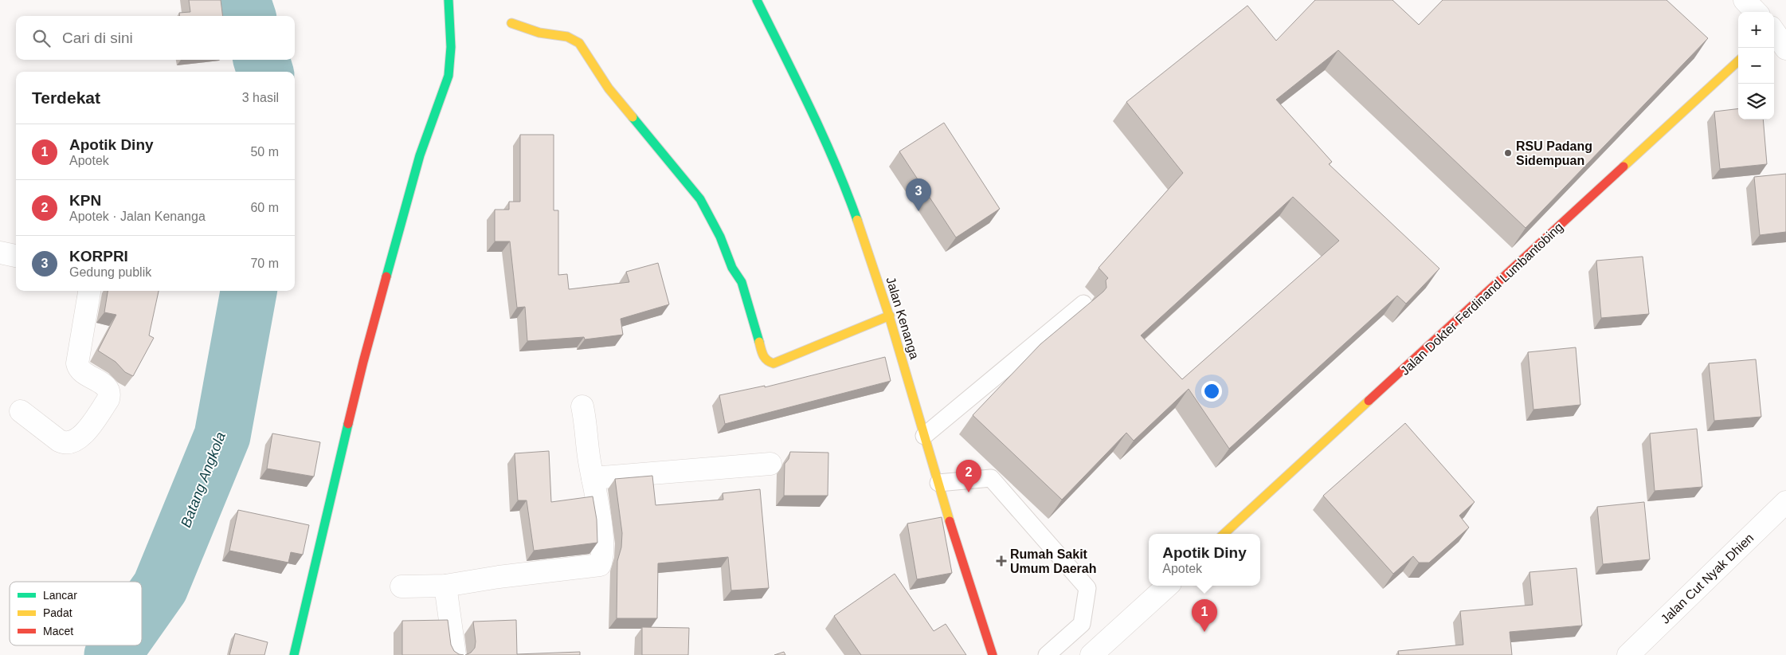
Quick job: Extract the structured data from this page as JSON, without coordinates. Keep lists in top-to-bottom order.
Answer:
{
  "streets": {
    "street": ["Jalan Dokter Ferdinand Lumbantobing", "Jalan Kenanga", "Jalan Cut Nyak Dhien"]
  },
  "water": ["Batang Angkola"],
  "places": {
    "other": ["RSU Padang Sidempuan"],
    "health": ["Rumah Sakit Umum Daerah"]
  },
  "legend": ["Lancar", "Padat", "Macet"],
  "page": {
    "map_buttons": ["+", "−"],
    "search": "Cari di sini",
    "heading": ["Terdekat", "3 hasil"],
    "list": [
      {
        "mark": "1",
        "name": "Apotik Diny",
        "note": "Apotek",
        "value": "50 m"
      },
      {
        "mark": "2",
        "name": "KPN",
        "note": "Apotek · Jalan Kenanga",
        "value": "60 m"
      },
      {
        "mark": "3",
        "name": "KORPRI",
        "note": "Gedung publik",
        "value": "70 m"
      }
    ],
    "pins": ["3", "2", "1"],
    "popup": ["Apotik Diny", "Apotek"]
  }
}
